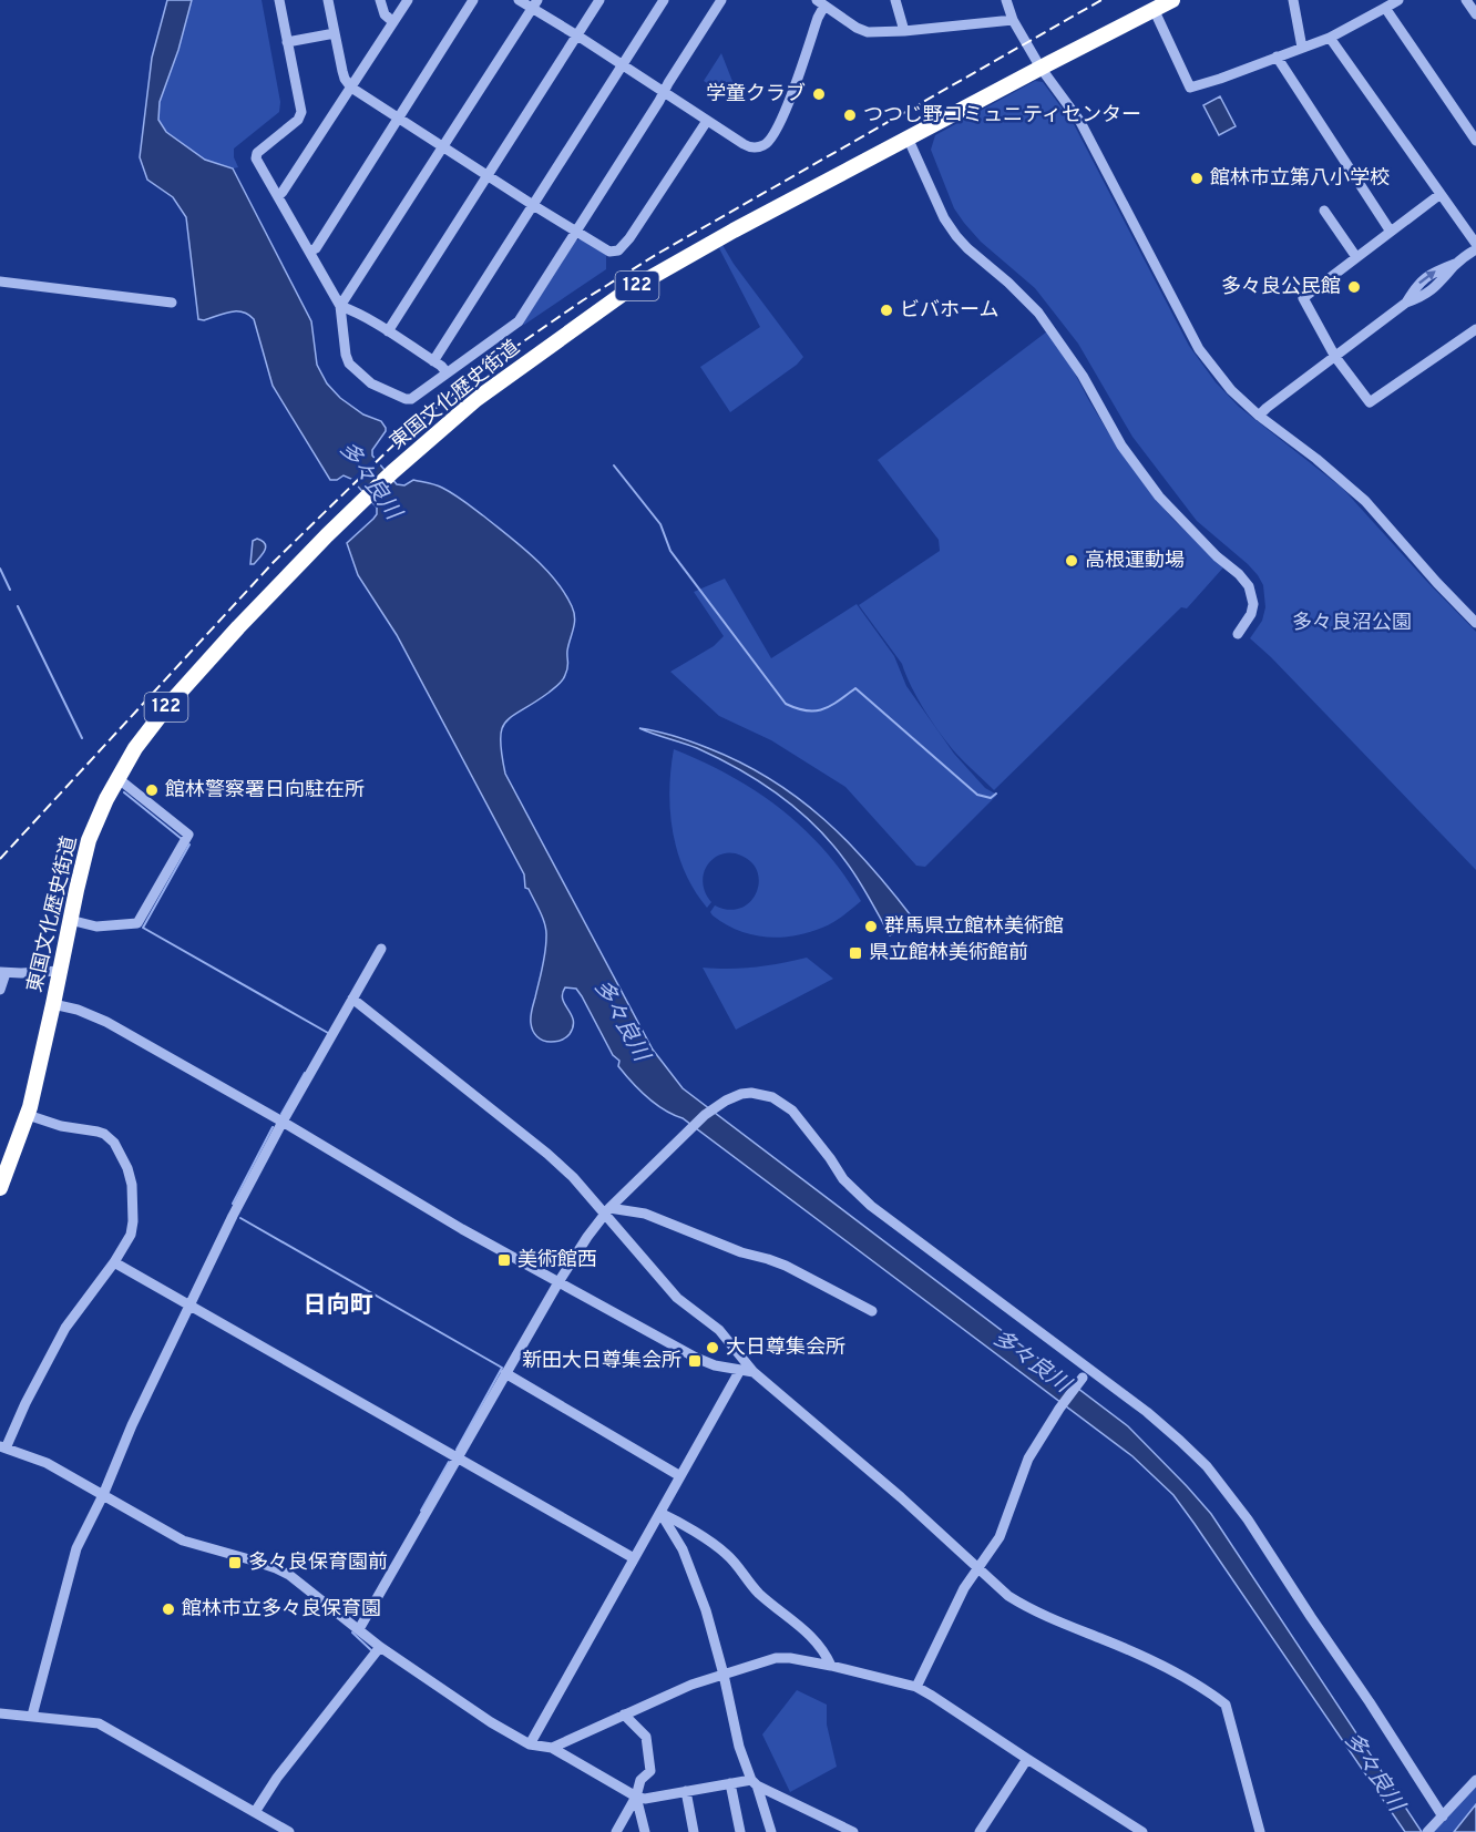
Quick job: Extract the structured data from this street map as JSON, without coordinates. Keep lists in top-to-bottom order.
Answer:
{
  "streets": {
    "highway": ["122", "東国文化歴史街道"]
  },
  "districts": ["日向町"],
  "water": ["多々良川"],
  "parks": ["多々良沼公園"],
  "places": {
    "other": [
      "学童クラブ",
      "つつじ野コミュニティセンター",
      "館林市立第八小学校",
      "多々良公民館",
      "ビバホーム",
      "高根運動場",
      "館林警察署日向駐在所",
      "群馬県立館林美術館",
      "大日尊集会所",
      "館林市立多々良保育園"
    ],
    "transit": [
      "県立館林美術館前",
      "美術館西",
      "新田大日尊集会所",
      "多々良保育園前"
    ]
  }
}
